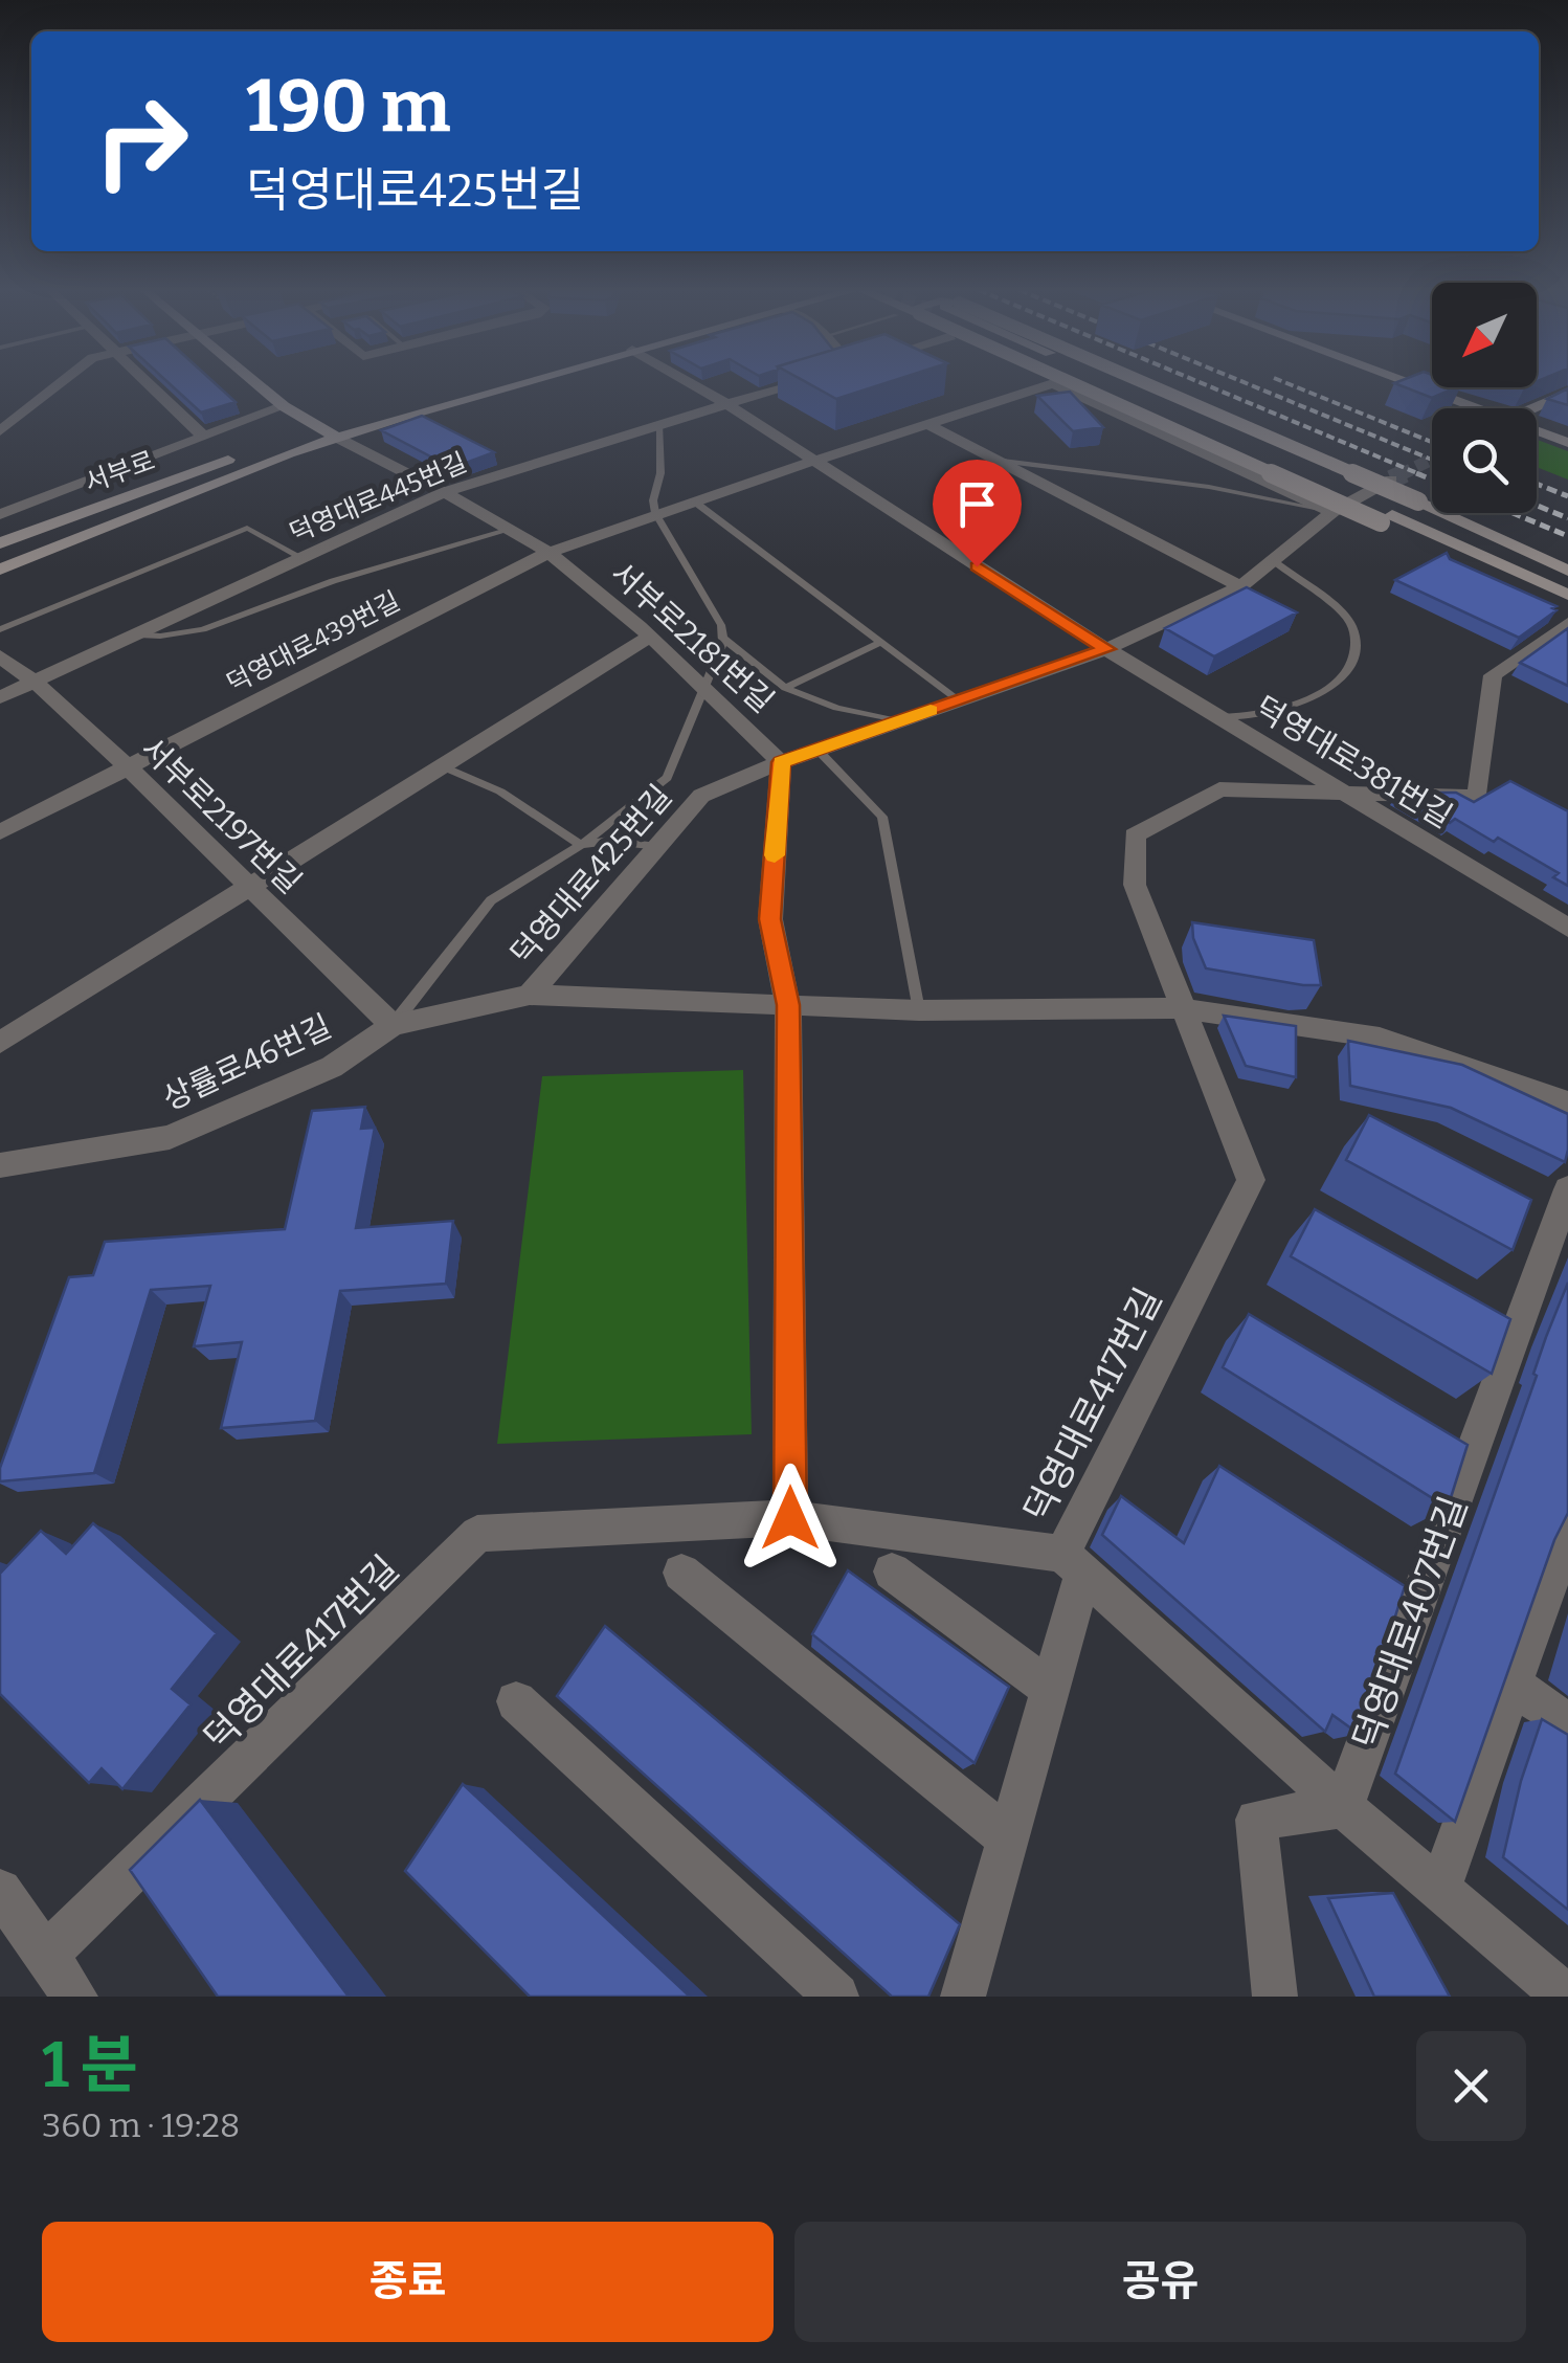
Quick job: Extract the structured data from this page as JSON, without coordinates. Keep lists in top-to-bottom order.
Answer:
{
  "streets": {
    "street": [
      "서부로",
      "덕영대로445번길",
      "서부로2181번길",
      "덕영대로439번길",
      "덕영대로381번길",
      "서부로2197번길",
      "덕영대로425번길",
      "상률로46번길",
      "덕영대로417번길",
      "덕영대로407번길"
    ]
  },
  "crossings": [
    ["서부로", "서부로2181번길"],
    ["덕영대로445번길", "서부로2181번길"],
    ["덕영대로445번길", "덕영대로381번길"],
    ["덕영대로445번길", "서부로2197번길"],
    ["서부로2181번길", "덕영대로439번길"],
    ["서부로2181번길", "덕영대로425번길"],
    ["덕영대로439번길", "덕영대로381번길"],
    ["덕영대로439번길", "서부로2197번길"],
    ["덕영대로439번길", "덕영대로425번길"],
    ["덕영대로381번길", "덕영대로425번길"],
    ["덕영대로381번길", "덕영대로417번길"],
    ["서부로2197번길", "덕영대로425번길"],
    ["서부로2197번길", "상률로46번길"],
    ["덕영대로425번길", "상률로46번길"]
  ],
  "north": "bottom left",
  "page": {
    "turn": ["190 m", "덕영대로425번길"],
    "heading": ["1 분", "360 m · 19:28"],
    "buttons": ["종료", "공유"]
  }
}
